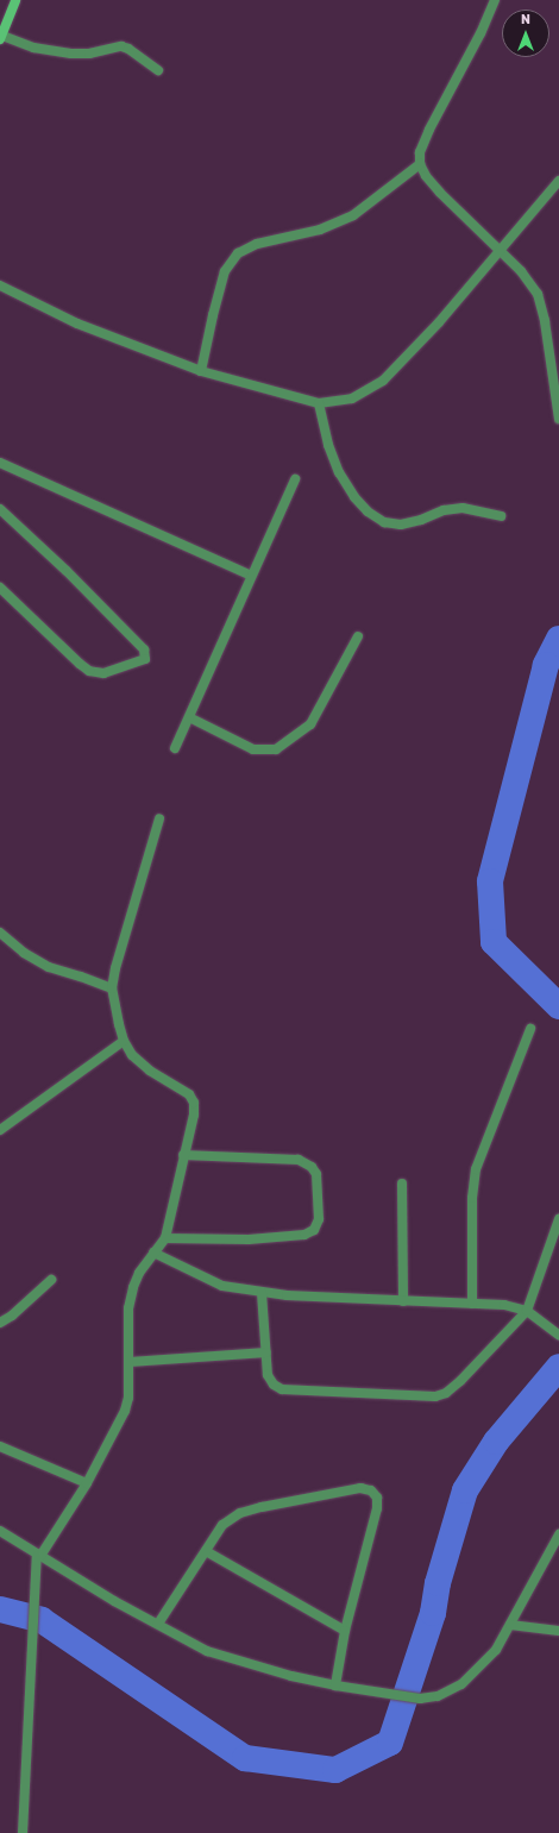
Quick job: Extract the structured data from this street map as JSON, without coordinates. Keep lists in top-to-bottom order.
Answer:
{
  "north": "top"
}
